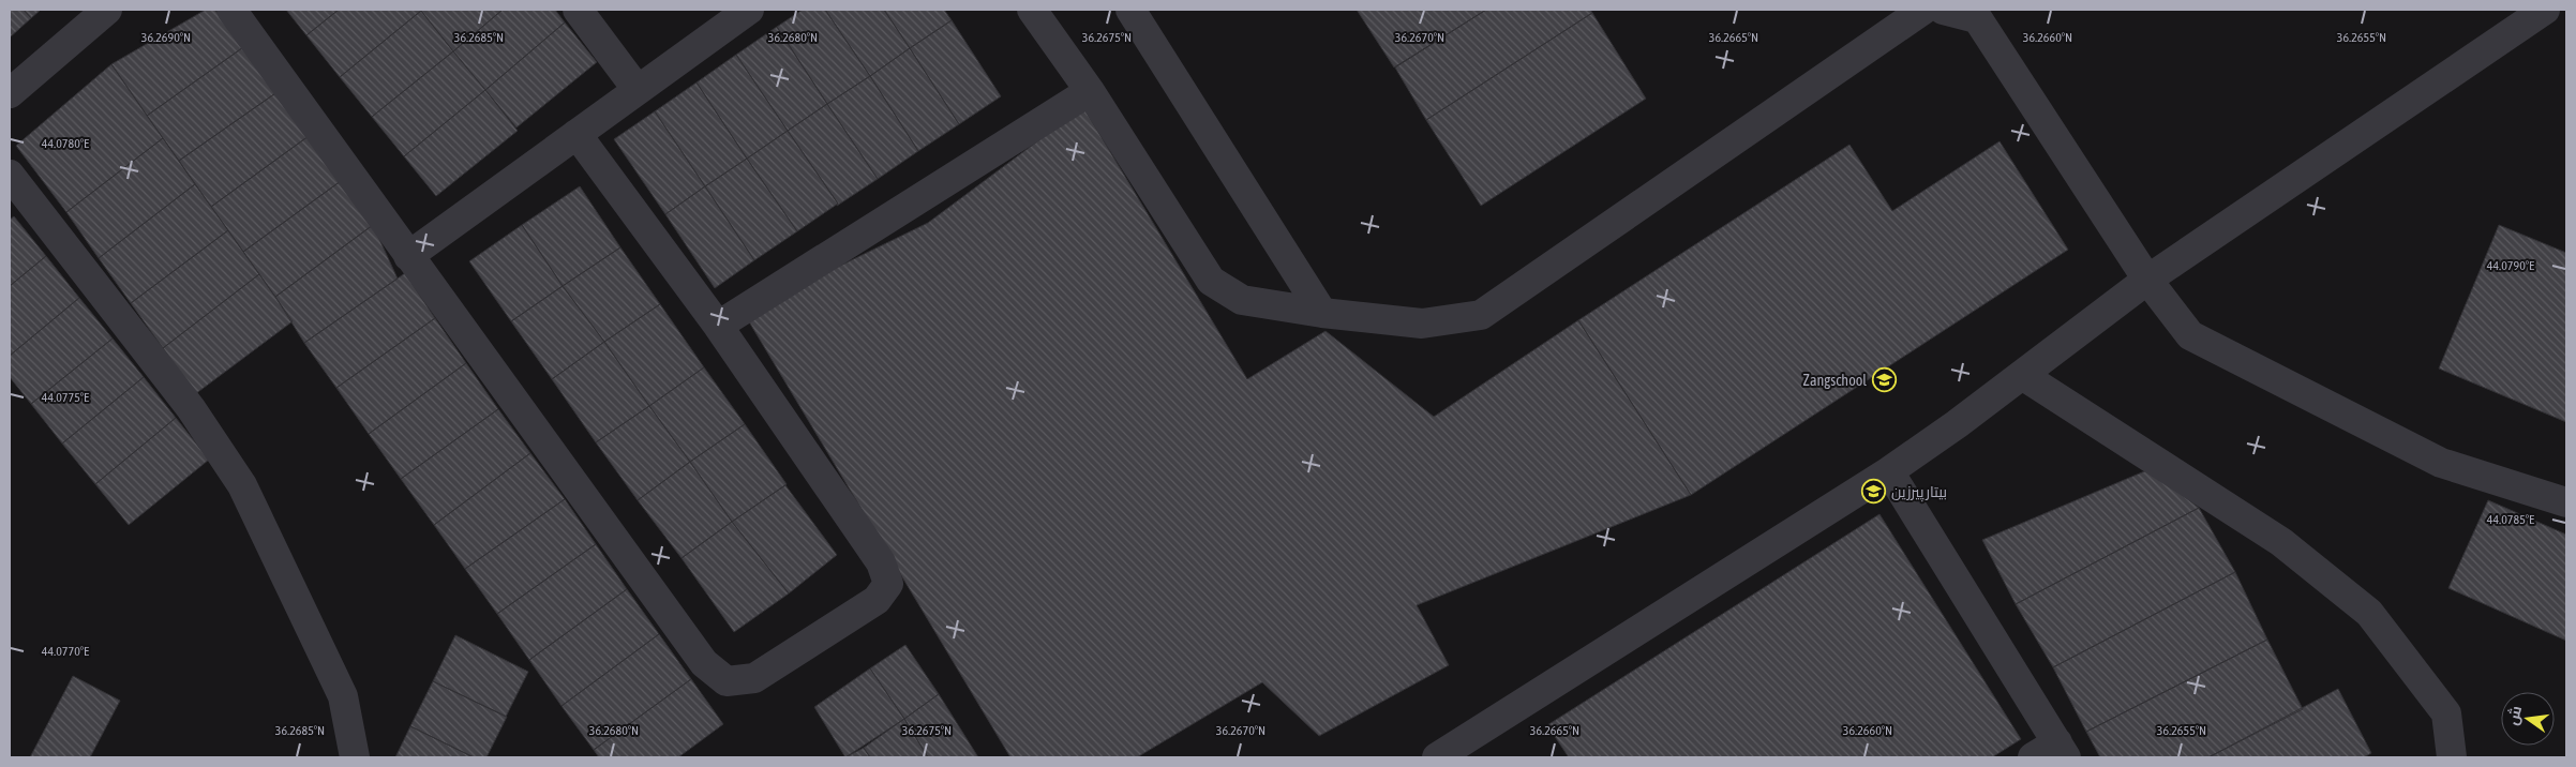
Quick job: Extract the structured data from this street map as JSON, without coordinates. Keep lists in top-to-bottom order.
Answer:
{
  "places": {
    "school or university": ["Zangschool", "بيتار پيرزين"]
  },
  "north": "left",
  "coordinates": [
    "36.2690°N",
    "36.2685°N",
    "36.2680°N",
    "36.2675°N",
    "36.2670°N",
    "36.2665°N",
    "36.2660°N",
    "36.2655°N",
    "44.0780°E",
    "44.0790°E",
    "44.0775°E",
    "44.0785°E",
    "44.0770°E"
  ]
}
